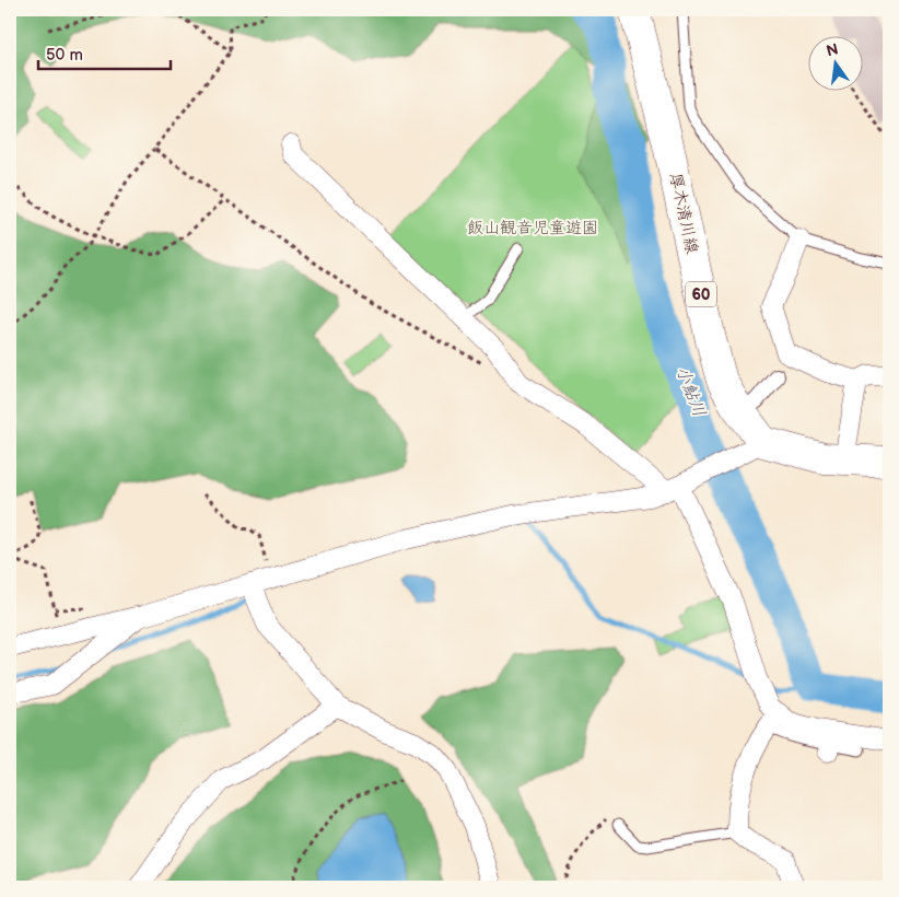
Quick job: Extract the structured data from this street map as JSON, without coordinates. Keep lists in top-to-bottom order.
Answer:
{
  "streets": {
    "main road": ["厚木清川線", "60"]
  },
  "water": ["小鮎川"],
  "parks": ["飯山観音児童遊園"],
  "scale_bar": "50 m",
  "north": "top"
}
